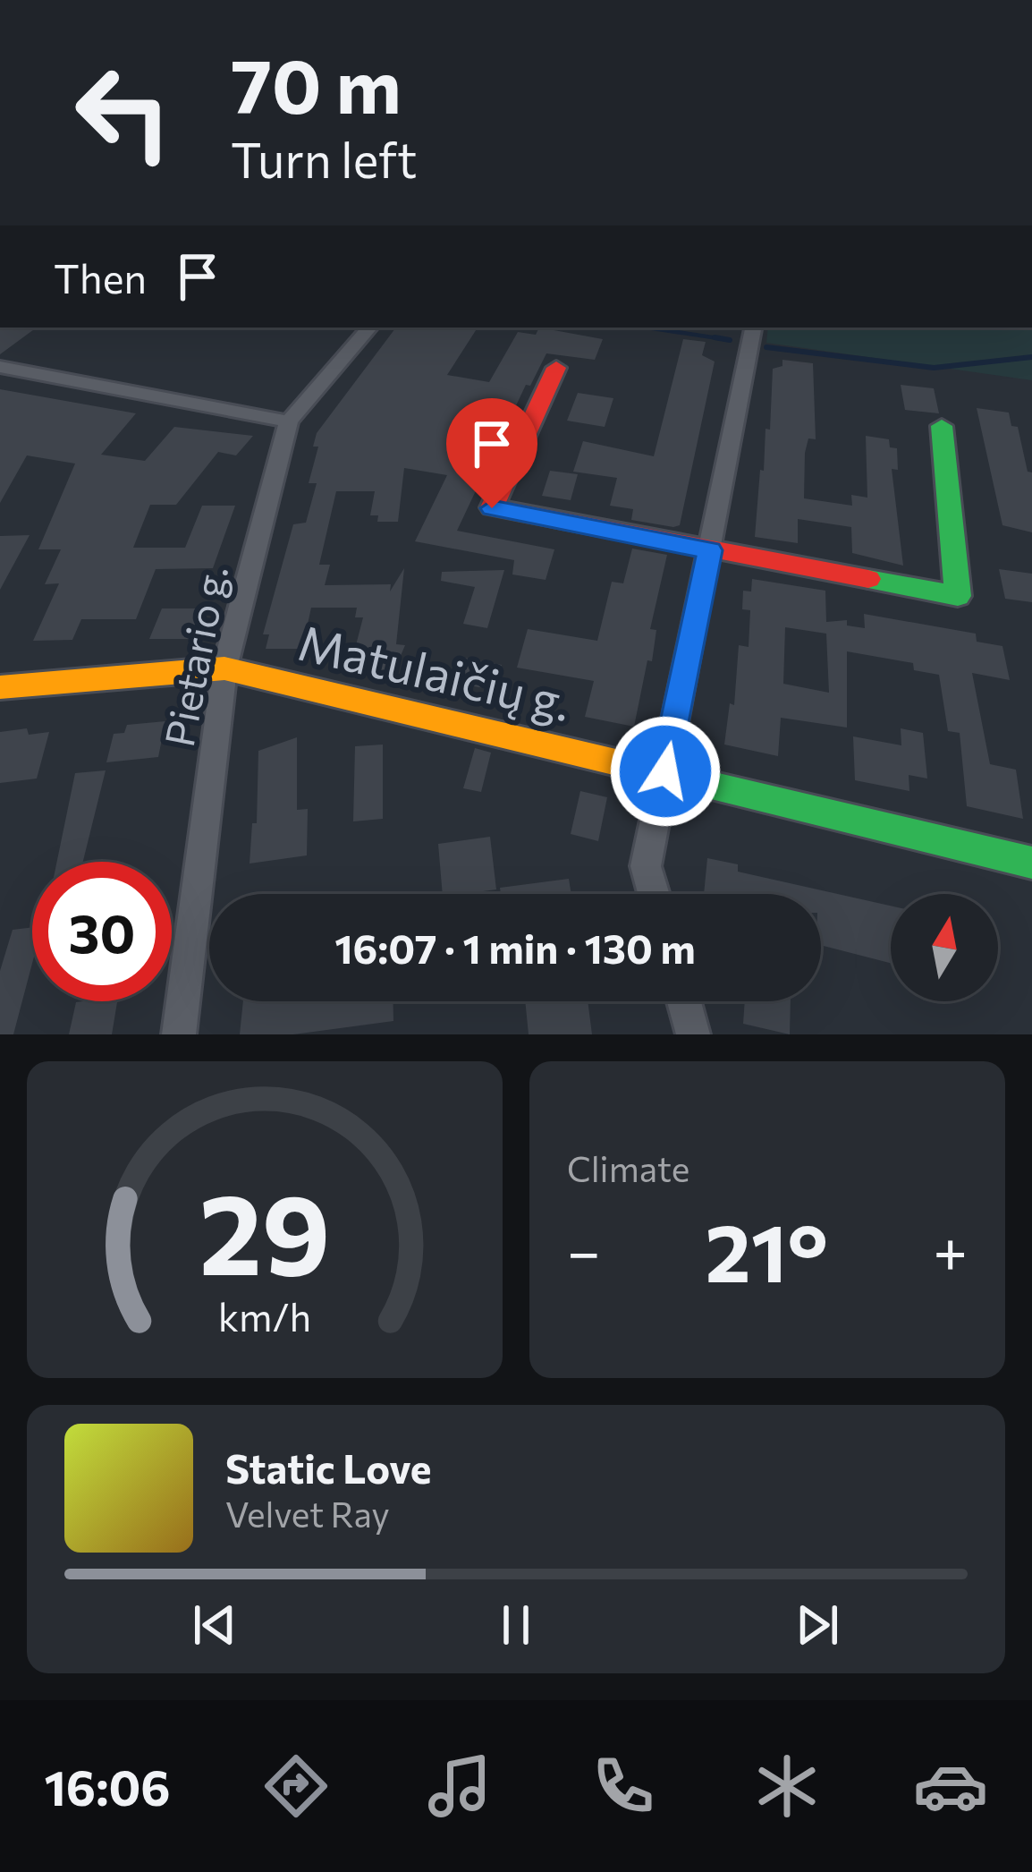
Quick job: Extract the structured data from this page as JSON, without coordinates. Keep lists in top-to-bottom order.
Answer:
{
  "streets": {
    "street": ["Pietario g.", "Matulaičių g."]
  },
  "crossings": [
    ["Pietario g.", "Matulaičių g."]
  ],
  "north": "top",
  "page": {
    "turn": ["70 m", "Turn left"],
    "then": "Then",
    "limit": "30",
    "trip": "16:07 · 1 min · 130 m",
    "tile": "Climate",
    "heat": ["−", "21°", "+"],
    "song": ["Static Love", "Velvet Ray"],
    "tabs": "16:06",
    "gauge": ["29", "km/h"]
  }
}
